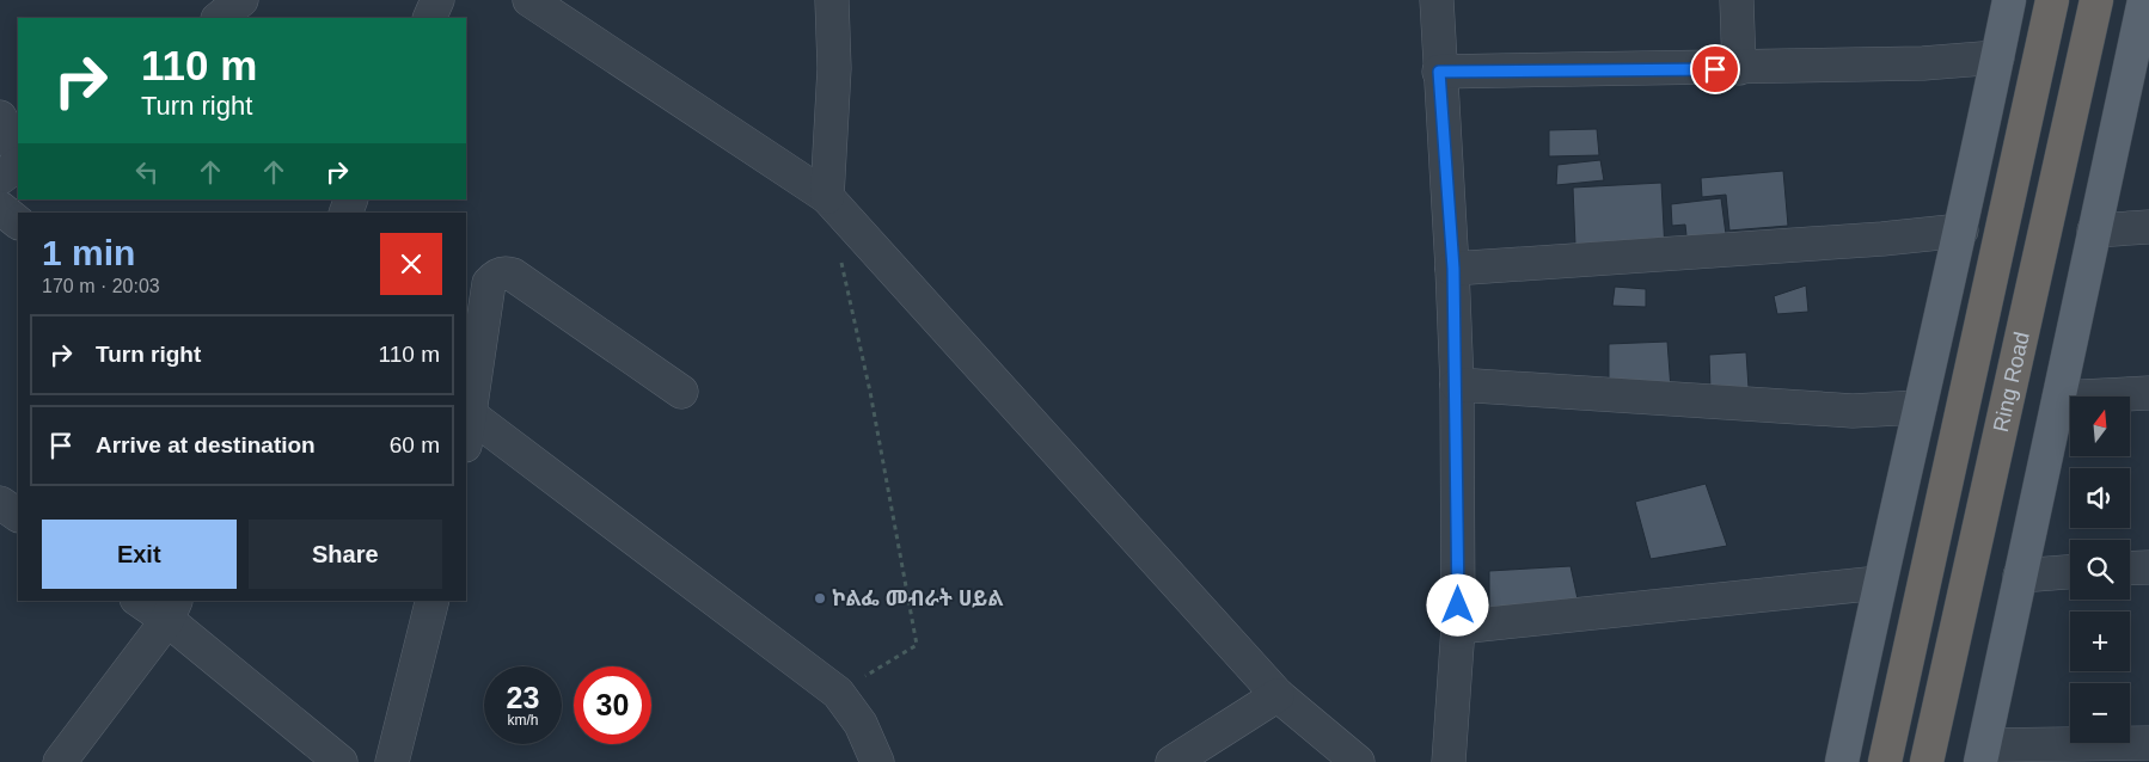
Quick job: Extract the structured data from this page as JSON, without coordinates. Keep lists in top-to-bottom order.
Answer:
{
  "streets": {
    "highway": ["Ring Road"]
  },
  "places": ["ኮልፌ መብራት ሀይል"],
  "north": "top",
  "page": {
    "turn": ["110 m", "Turn right"],
    "heading": ["1 min", "170 m · 20:03"],
    "list": [
      {
        "name": "Turn right",
        "value": "110 m"
      },
      {
        "name": "Arrive at destination",
        "value": "60 m"
      }
    ],
    "map_buttons": ["+", "−"],
    "buttons": ["Exit", "Share"],
    "speed": "23 km/h",
    "limit": "30"
  }
}
